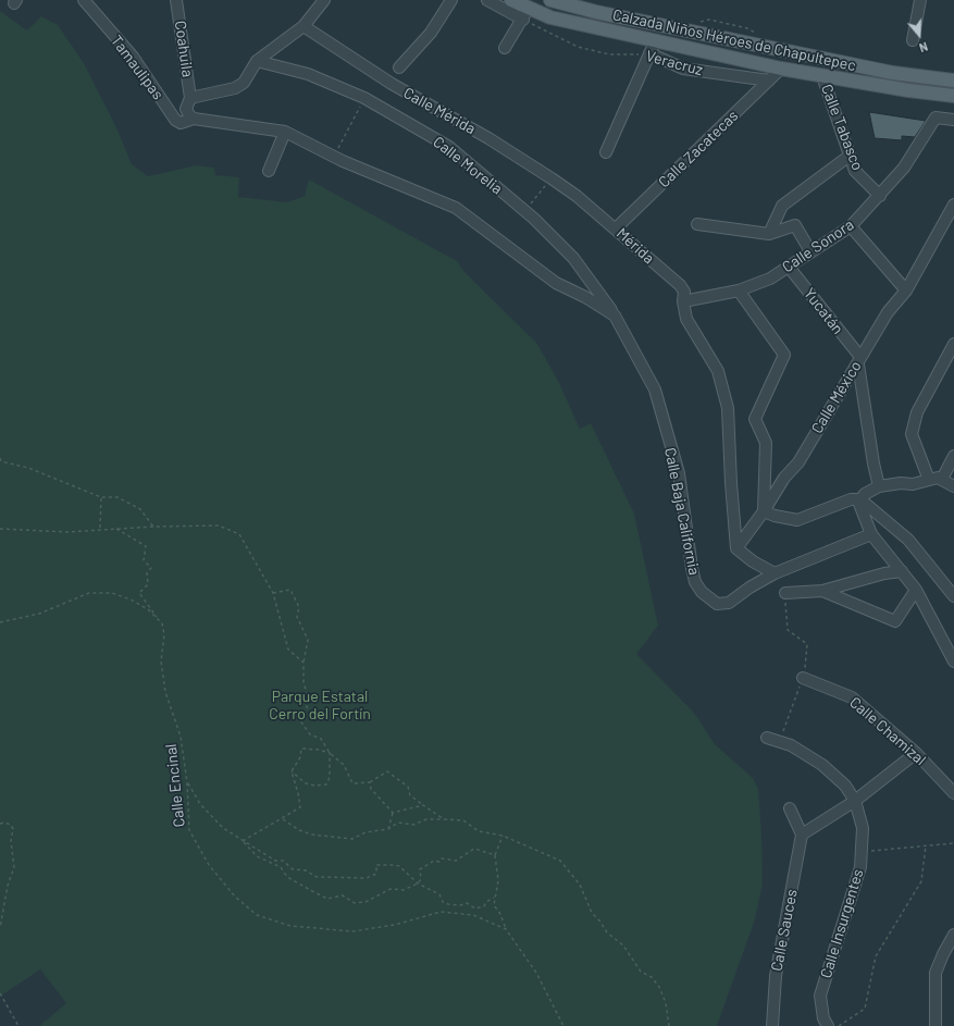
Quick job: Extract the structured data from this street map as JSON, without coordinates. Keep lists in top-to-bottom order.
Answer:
{
  "streets": {
    "main road": ["Calzada Niños Héroes de Chapultepec"],
    "street": [
      "Coahuila",
      "Veracruz",
      "Tamaulipas",
      "Calle Mérida",
      "Calle Tabasco",
      "Calle Zacatecas",
      "Calle Morelia",
      "Mérida",
      "Calle Sonora",
      "Yucatán",
      "Calle México",
      "Calle Baja California",
      "Calle Chamizal",
      "Calle Insurgentes",
      "Calle Sauces"
    ],
    "path": ["Calle Encinal"]
  },
  "crossings": [
    ["Calzada Niños Héroes de Chapultepec", "Veracruz"],
    ["Calzada Niños Héroes de Chapultepec", "Calle Tabasco"],
    ["Calzada Niños Héroes de Chapultepec", "Calle Zacatecas"],
    ["Coahuila", "Tamaulipas"],
    ["Veracruz", "Calle Zacatecas"],
    ["Tamaulipas", "Calle Baja California"],
    ["Calle Mérida", "Mérida"],
    ["Calle Tabasco", "Calle Sonora"],
    ["Calle Zacatecas", "Mérida"],
    ["Calle Morelia", "Calle Baja California"],
    ["Mérida", "Calle Sonora"],
    ["Mérida", "Calle México"],
    ["Calle Sonora", "Yucatán"],
    ["Yucatán", "Calle México"]
  ],
  "parks": ["Parque Estatal Cerro del Fortín"],
  "north": "bottom"
}
